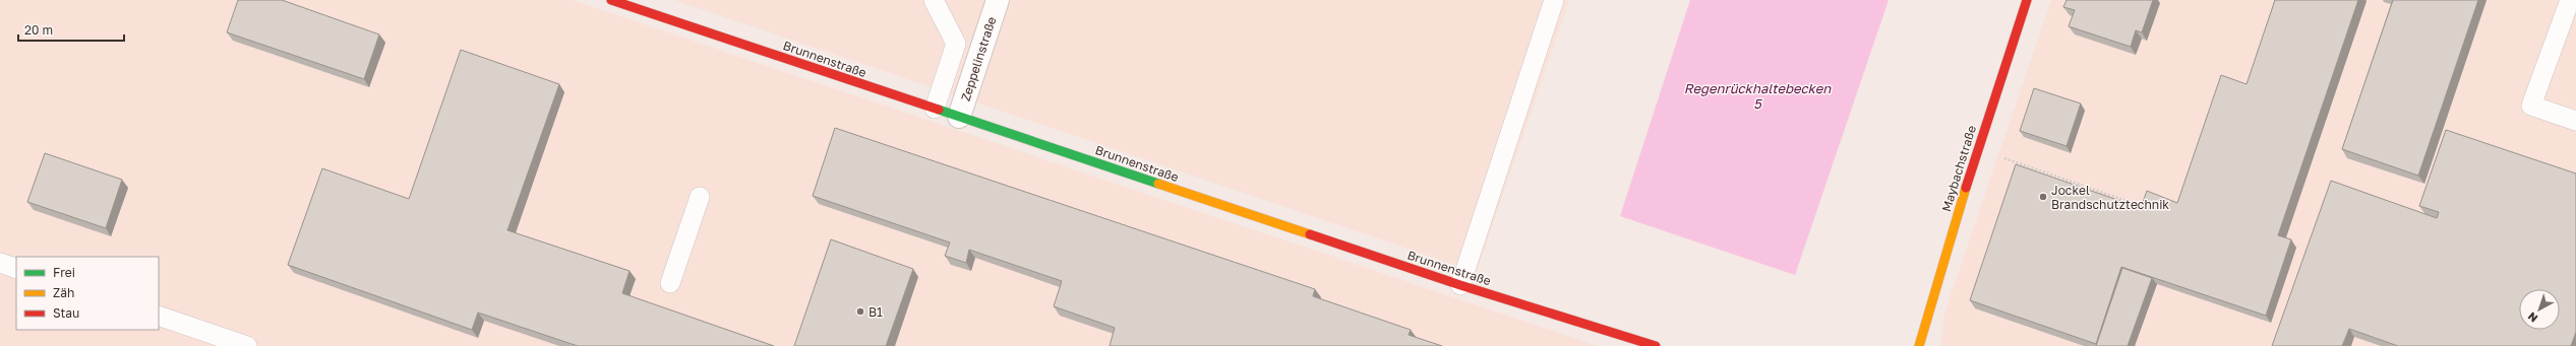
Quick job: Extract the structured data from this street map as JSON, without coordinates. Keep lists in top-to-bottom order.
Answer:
{
  "streets": {
    "street": ["Brunnenstraße", "Zeppelinstraße", "Maybachstraße"]
  },
  "crossings": [
    ["Brunnenstraße", "Zeppelinstraße"]
  ],
  "water": ["Regenrückhaltebecken 5"],
  "places": ["Jockel Brandschutztechnik", "B1"],
  "legend": ["Frei", "Zäh", "Stau"],
  "scale_bar": "20 m",
  "north": "bottom left"
}
